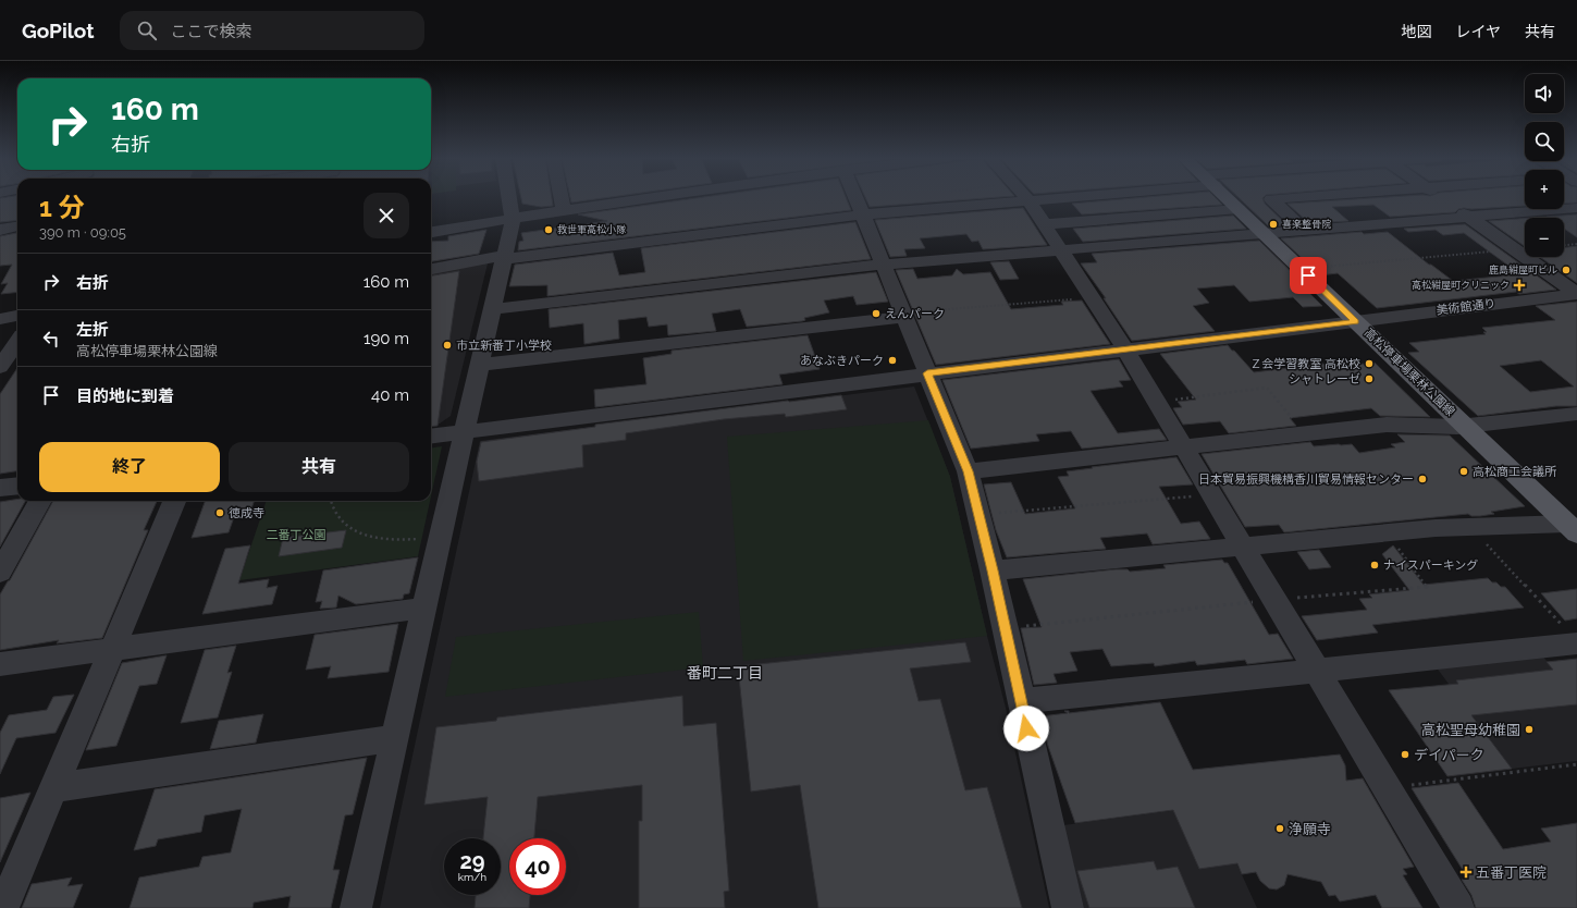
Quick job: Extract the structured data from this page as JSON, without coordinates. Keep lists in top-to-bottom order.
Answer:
{
  "streets": {
    "main road": ["高松停車場栗林公園線"],
    "street": ["美術館通り"]
  },
  "crossings": [
    ["美術館通り", "高松停車場栗林公園線"]
  ],
  "districts": ["番町二丁目"],
  "parks": ["二番丁公園"],
  "places": {
    "other": [
      "喜楽整骨院",
      "救世軍高松小隊",
      "鹿島紺屋町ビル",
      "えんパーク",
      "市立新番丁小学校",
      "あなぶきパーク",
      "Ｚ会学習教室 高松校",
      "シャトレーゼ",
      "高松商工会議所",
      "日本貿易振興機構香川貿易情報センター",
      "徳成寺",
      "ナイスパーキング",
      "高松聖母幼稚園",
      "デイパーク",
      "浄願寺"
    ],
    "health": ["高松紺屋町クリニック", "五番丁医院"]
  },
  "page": {
    "header": "GoPilot",
    "search": "ここで検索",
    "nav": ["地図", "レイヤ", "共有"],
    "map_buttons": ["+", "−"],
    "turn": ["160 m", "右折"],
    "heading": ["1 分", "390 m · 09:05"],
    "list": [
      {
        "name": "右折",
        "value": "160 m"
      },
      {
        "name": "左折",
        "note": "高松停車場栗林公園線",
        "value": "190 m"
      },
      {
        "name": "目的地に到着",
        "value": "40 m"
      }
    ],
    "buttons": ["終了", "共有"],
    "speed": "29 km/h",
    "limit": "40"
  }
}
